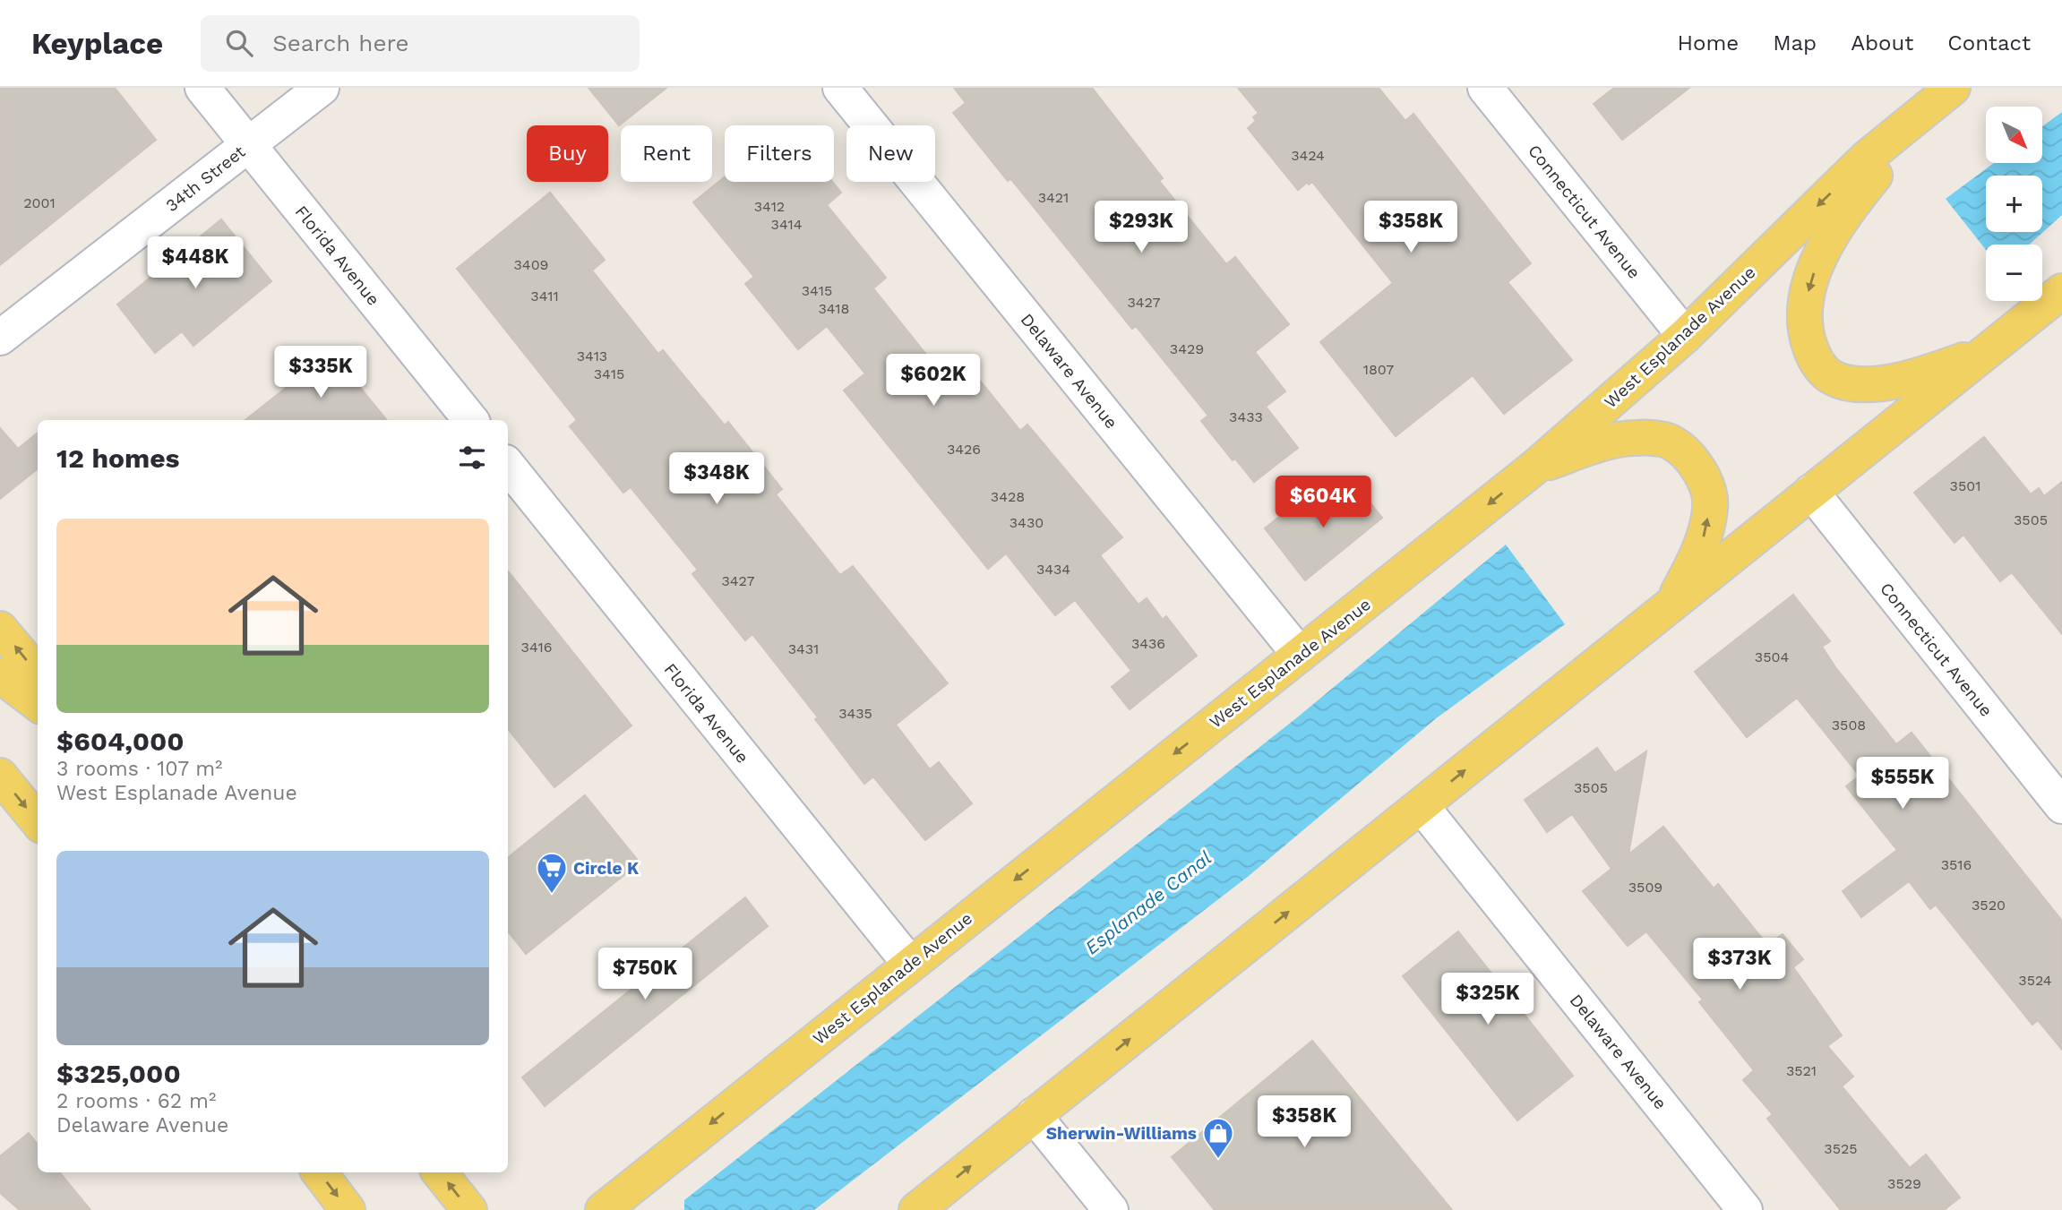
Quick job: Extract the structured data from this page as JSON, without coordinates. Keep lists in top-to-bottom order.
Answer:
{
  "streets": {
    "main road": ["West Esplanade Avenue"],
    "street": [
      "34th Street",
      "Connecticut Avenue",
      "Florida Avenue",
      "Delaware Avenue"
    ]
  },
  "crossings": [
    ["34th Street", "Florida Avenue"],
    ["Connecticut Avenue", "West Esplanade Avenue"],
    ["Florida Avenue", "West Esplanade Avenue"],
    ["West Esplanade Avenue", "Delaware Avenue"]
  ],
  "water": ["Esplanade Canal"],
  "places": {
    "supermarket": ["Circle K"],
    "shop": ["Sherwin-Williams"]
  },
  "house_numbers": [
    "3424",
    "3421",
    "2001",
    "3412",
    "3414",
    "3409",
    "3415",
    "3411",
    "3427",
    "3418",
    "3429",
    "3413",
    "1807",
    "3415",
    "3433",
    "3426",
    "3501",
    "3428",
    "3505",
    "3430",
    "3434",
    "3427",
    "3436",
    "3416",
    "3431",
    "3504",
    "3435",
    "3508",
    "3505",
    "3516",
    "3509",
    "3520",
    "3524",
    "3521",
    "3525",
    "3529"
  ],
  "north": "bottom right",
  "page": {
    "header": "Keyplace",
    "search": "Search here",
    "nav": [
      "Home",
      "Map",
      "About",
      "Contact"
    ],
    "map_buttons": ["+", "−"],
    "chip": [
      "Buy",
      "Rent",
      "Filters",
      "New"
    ],
    "price": [
      "$293K",
      "$358K",
      "$448K",
      "$335K",
      "$602K",
      "$348K",
      "$604K",
      "$555K",
      "$373K",
      "$750K",
      "$325K",
      "$358K"
    ],
    "heading": "12 homes",
    "list": [
      {
        "name": "$604,000",
        "note": "3 rooms · 107 m² · West Esplanade Avenue"
      },
      {
        "name": "$325,000",
        "note": "2 rooms · 62 m² · Delaware Avenue"
      }
    ]
  }
}
